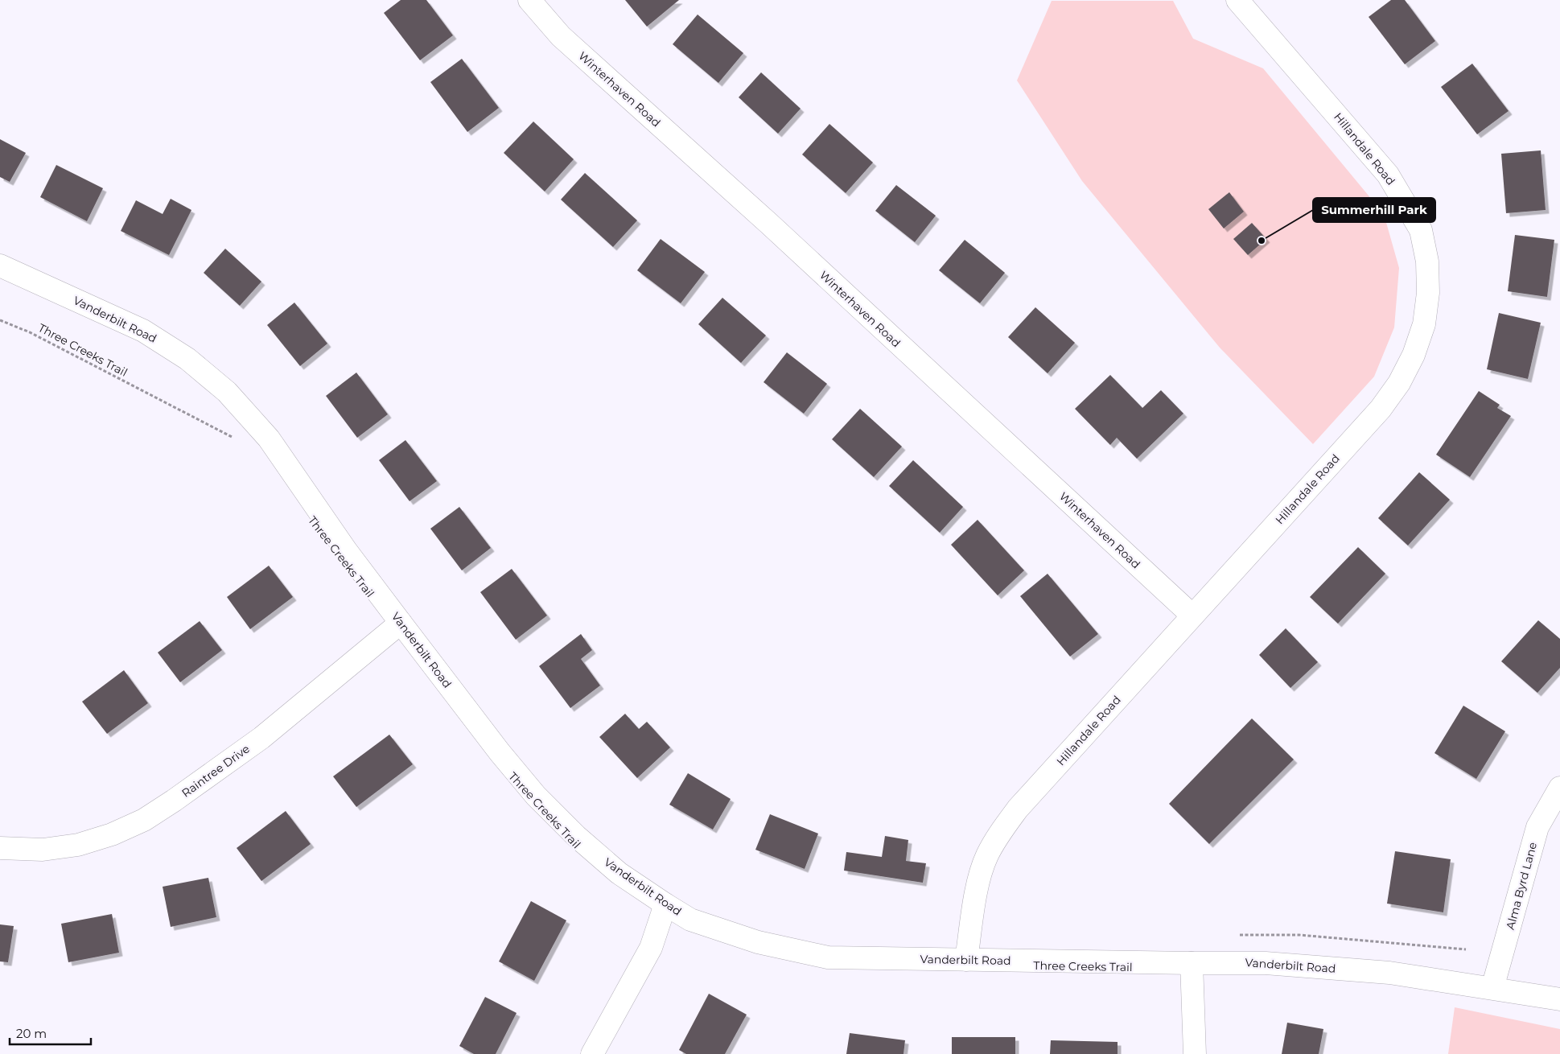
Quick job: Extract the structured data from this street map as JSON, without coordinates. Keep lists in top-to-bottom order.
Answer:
{
  "streets": {
    "street": [
      "Winterhaven Road",
      "Hillandale Road",
      "Vanderbilt Road",
      "Raintree Drive",
      "Alma Byrd Lane"
    ],
    "path": ["Three Creeks Trail"]
  },
  "crossings": [
    ["Winterhaven Road", "Hillandale Road"],
    ["Hillandale Road", "Vanderbilt Road"],
    ["Vanderbilt Road", "Three Creeks Trail"],
    ["Vanderbilt Road", "Raintree Drive"],
    ["Vanderbilt Road", "Alma Byrd Lane"]
  ],
  "places": ["Summerhill Park"],
  "scale_bar": "20 m"
}
